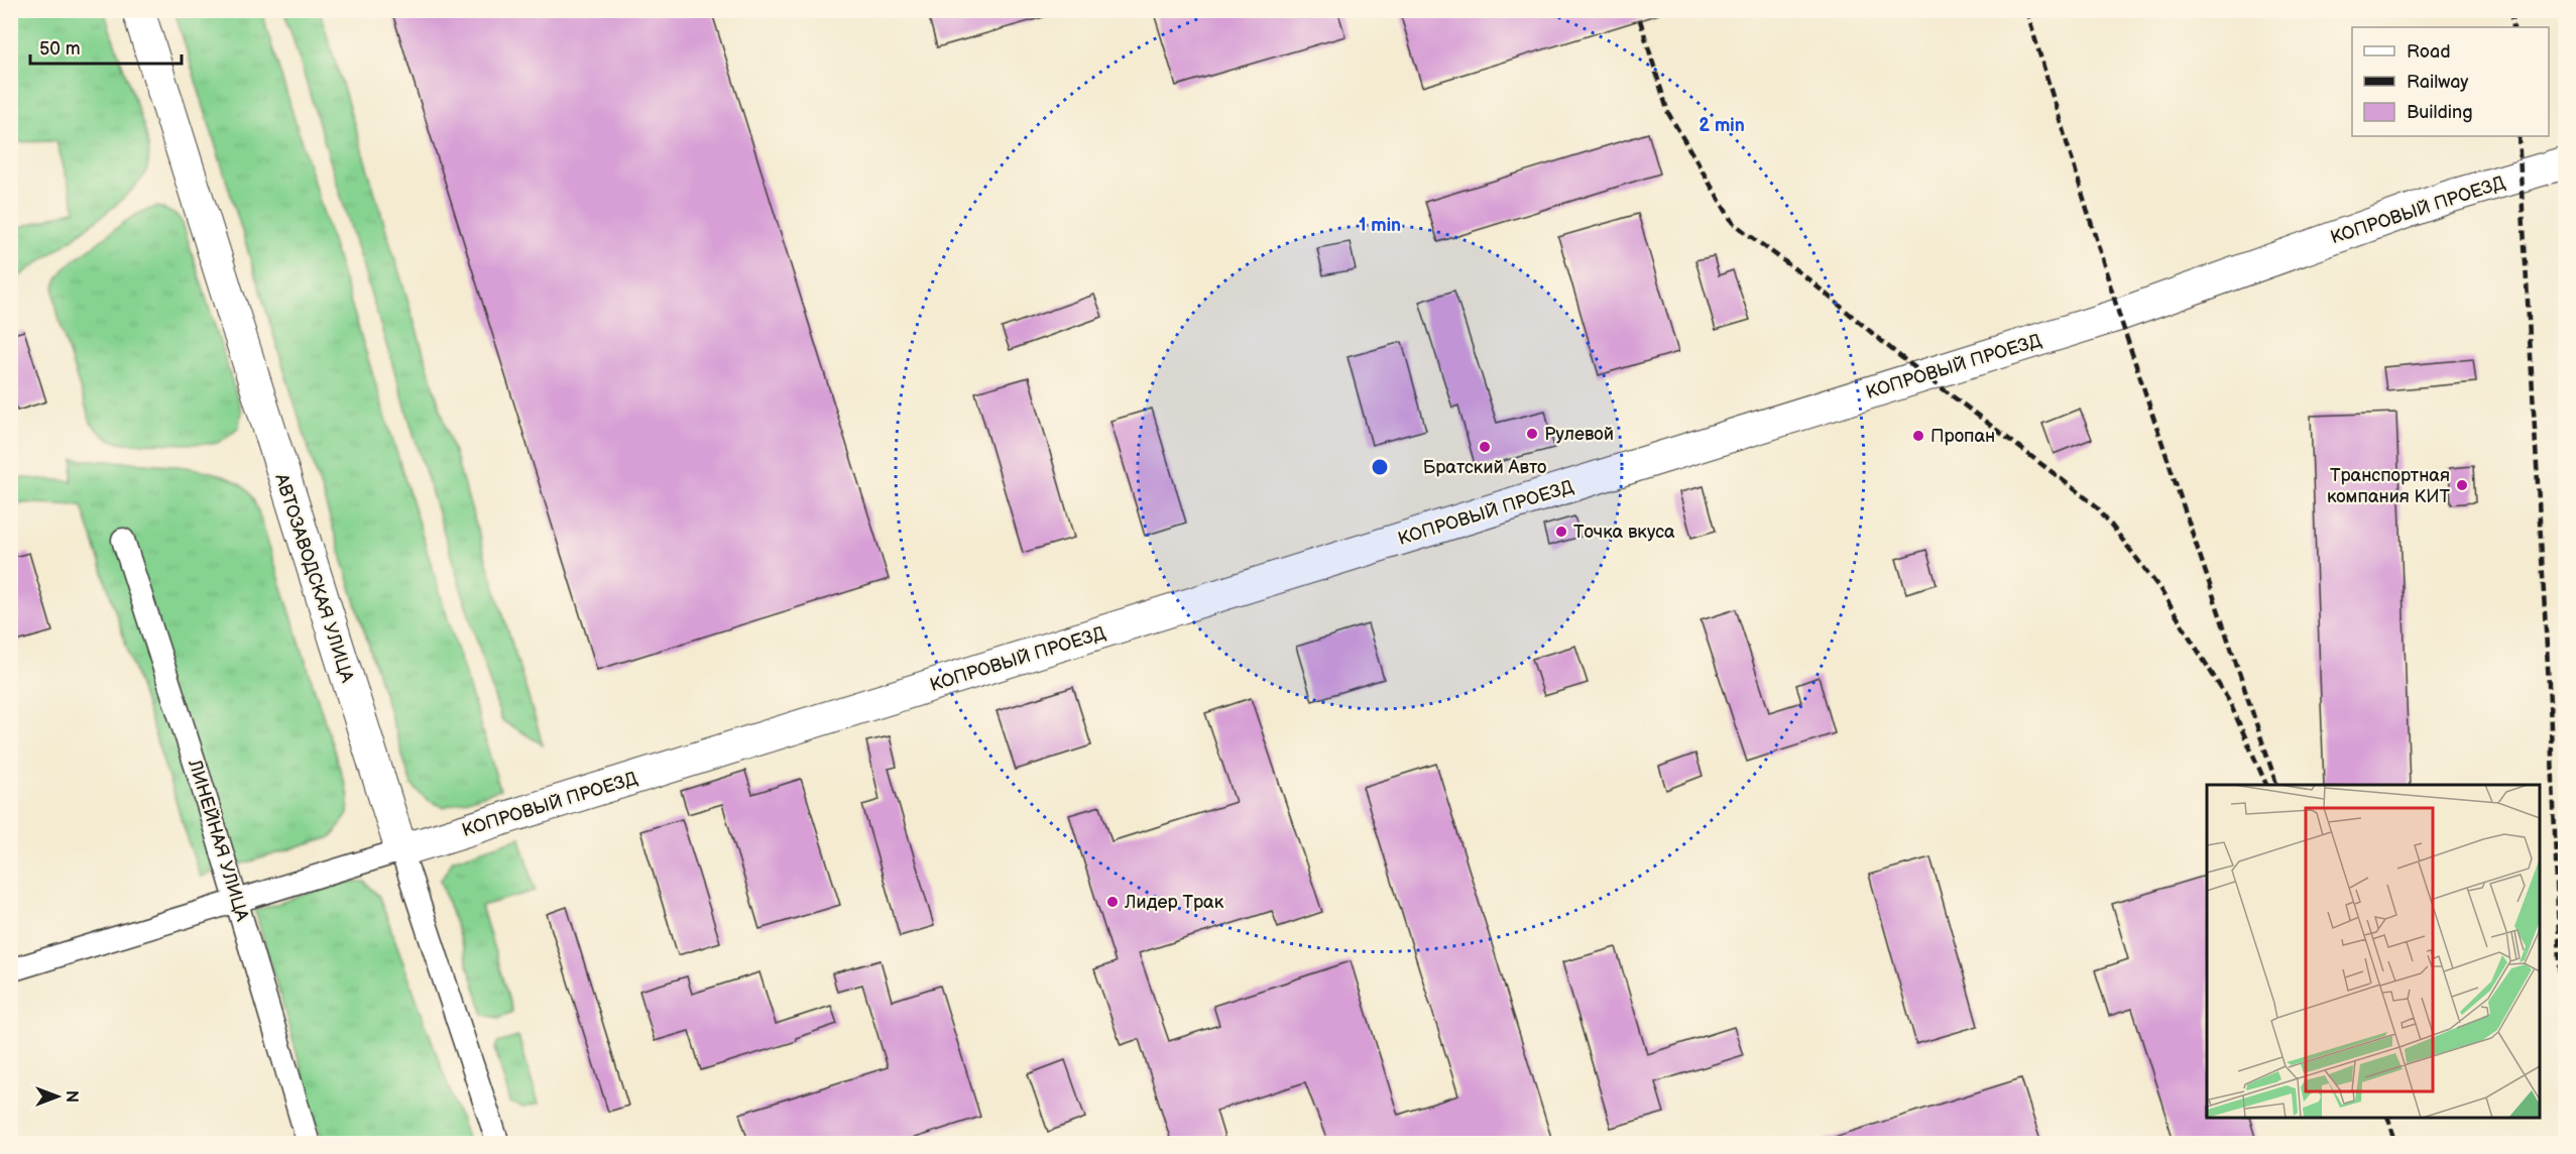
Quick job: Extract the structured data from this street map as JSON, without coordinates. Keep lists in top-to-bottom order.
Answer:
{
  "streets": {
    "main road": ["КОПРОВЫЙ ПРОЕЗД", "АВТОЗАВОДСКАЯ УЛИЦА"],
    "street": ["ЛИНЕЙНАЯ УЛИЦА"]
  },
  "crossings": [
    ["КОПРОВЫЙ ПРОЕЗД", "АВТОЗАВОДСКАЯ УЛИЦА"]
  ],
  "places": [
    "Рулевой",
    "Пропан",
    "Братский Авто",
    "Транспортная компания КИТ",
    "Точка вкуса",
    "Лидер Трак"
  ],
  "legend": ["Road", "Railway", "Building"],
  "scale_bar": "50 m",
  "north": "right",
  "rings": ["2 min", "1 min"]
}
